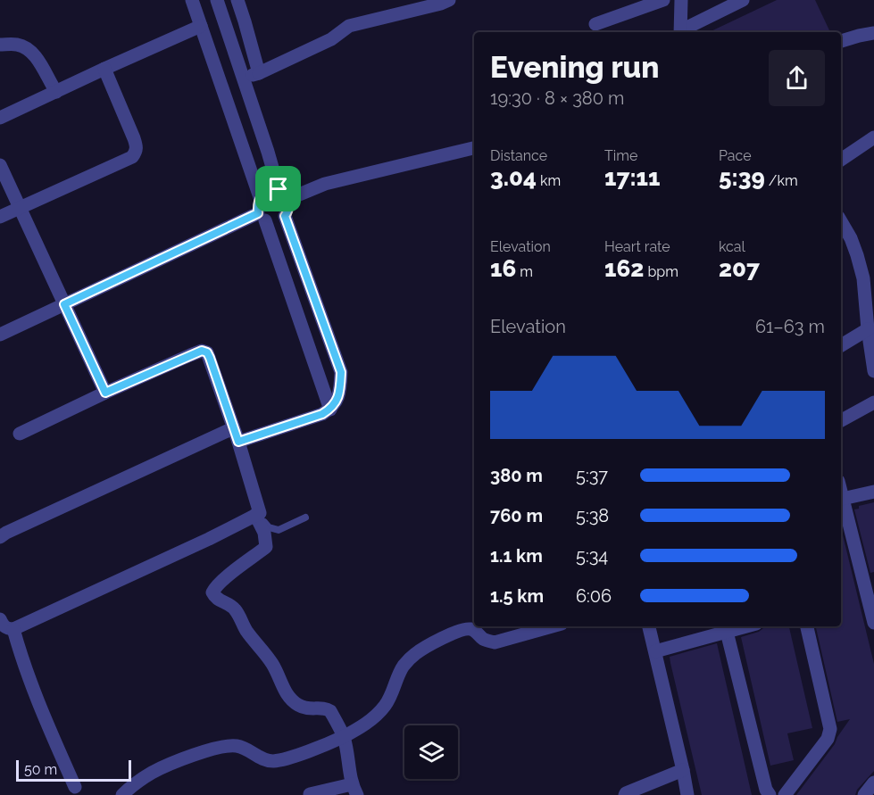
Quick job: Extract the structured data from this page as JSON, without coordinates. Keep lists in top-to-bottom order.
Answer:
{
  "scale_bar": "50 m",
  "page": {
    "heading": ["Evening run", "19:30 · 8 × 380 m"],
    "stats": [
      ["Distance", "3.04 km"],
      ["Time", "17:11"],
      ["Pace", "5:39 /km"],
      ["Elevation", "16 m"],
      ["Heart rate", "162 bpm"],
      ["kcal", "207"]
    ],
    "chart": ["Elevation", "61–63 m"],
    "list": [
      {
        "name": "380 m",
        "note": "5:37"
      },
      {
        "name": "760 m",
        "note": "5:38"
      },
      {
        "name": "1.1 km",
        "note": "5:34"
      },
      {
        "name": "1.5 km",
        "note": "6:06"
      }
    ],
    "scale": "50 m"
  }
}
